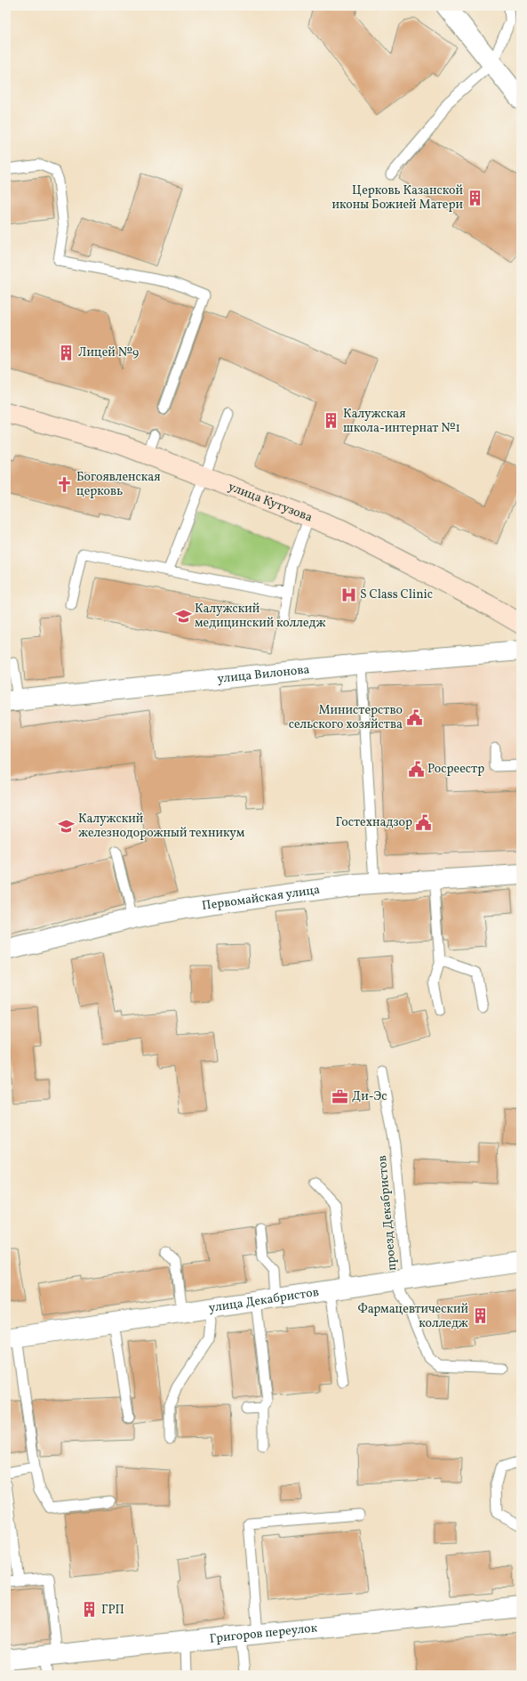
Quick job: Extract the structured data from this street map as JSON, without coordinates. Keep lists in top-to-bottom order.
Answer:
{
  "streets": {
    "main road": ["улица Кутузова"],
    "street": [
      "улица Вилонова",
      "Первомайская улица",
      "улица Декабристов",
      "Григоров переулок"
    ],
    "lane": ["проезд Декабристов"]
  },
  "crossings": [
    ["проезд Декабристов", "улица Декабристов"]
  ],
  "places": {
    "building": [
      "Церковь Казанской иконы Божией Матери",
      "Лицей №9",
      "Калужская школа-интернат №1",
      "Фармацевтический колледж",
      "ГРП"
    ],
    "church": ["Богоявленская церковь"],
    "hospital": ["S Class Clinic"],
    "school or university": ["Калужский медицинский колледж", "Калужский железнодорожный техникум"],
    "public building": ["Министерство сельского хозяйства", "Росреестр", "Гостехнадзор"],
    "office": ["Ди-Эс"]
  }
}
